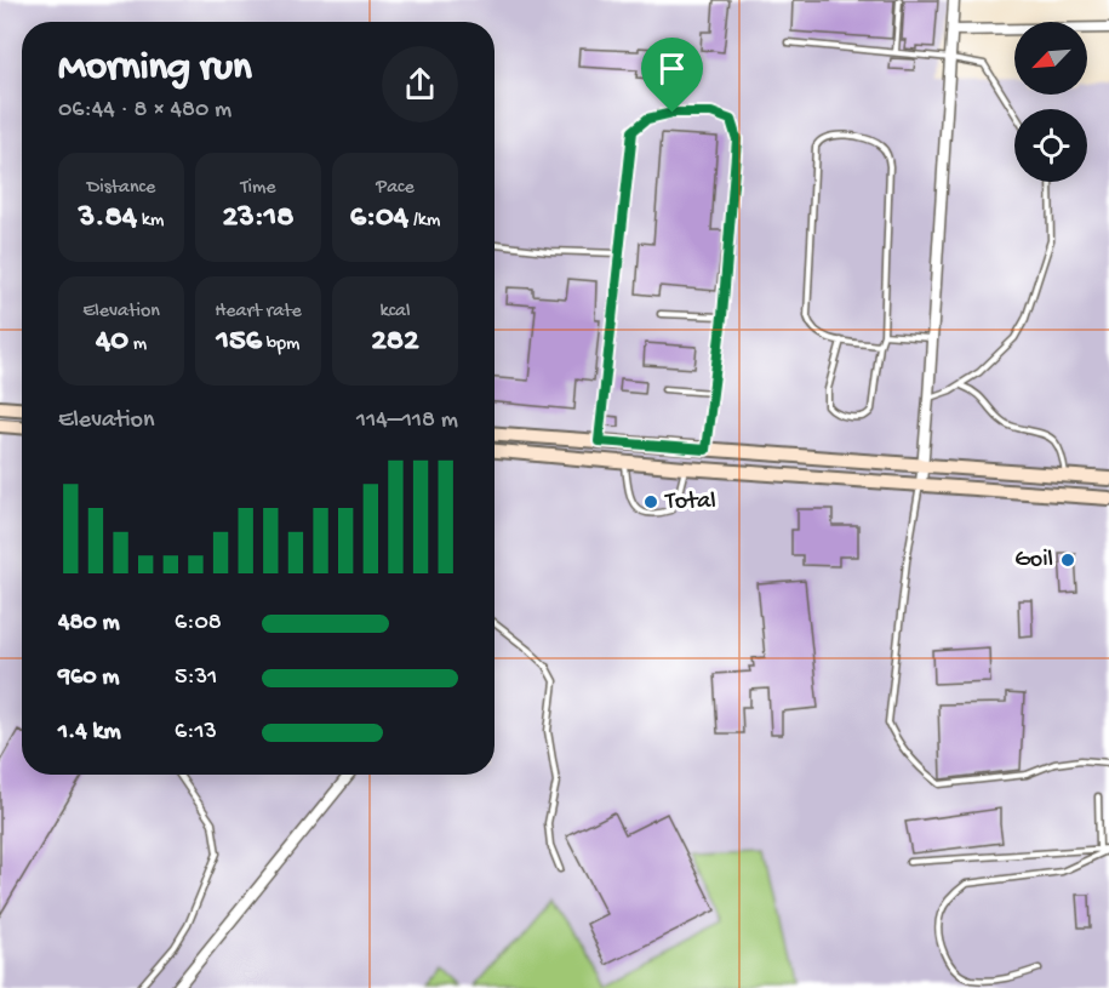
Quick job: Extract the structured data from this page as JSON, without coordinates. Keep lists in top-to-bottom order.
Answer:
{
  "places": ["Total", "Goil"],
  "north": "bottom left",
  "page": {
    "heading": ["Morning run", "06:44 · 8 × 480 m"],
    "stats": [
      ["Distance", "3.84 km"],
      ["Time", "23:18"],
      ["Pace", "6:04 /km"],
      ["Elevation", "40 m"],
      ["Heart rate", "156 bpm"],
      ["kcal", "282"]
    ],
    "chart": ["Elevation", "114–118 m"],
    "list": [
      {
        "name": "480 m",
        "note": "6:08"
      },
      {
        "name": "960 m",
        "note": "5:31"
      },
      {
        "name": "1.4 km",
        "note": "6:13"
      }
    ]
  }
}
